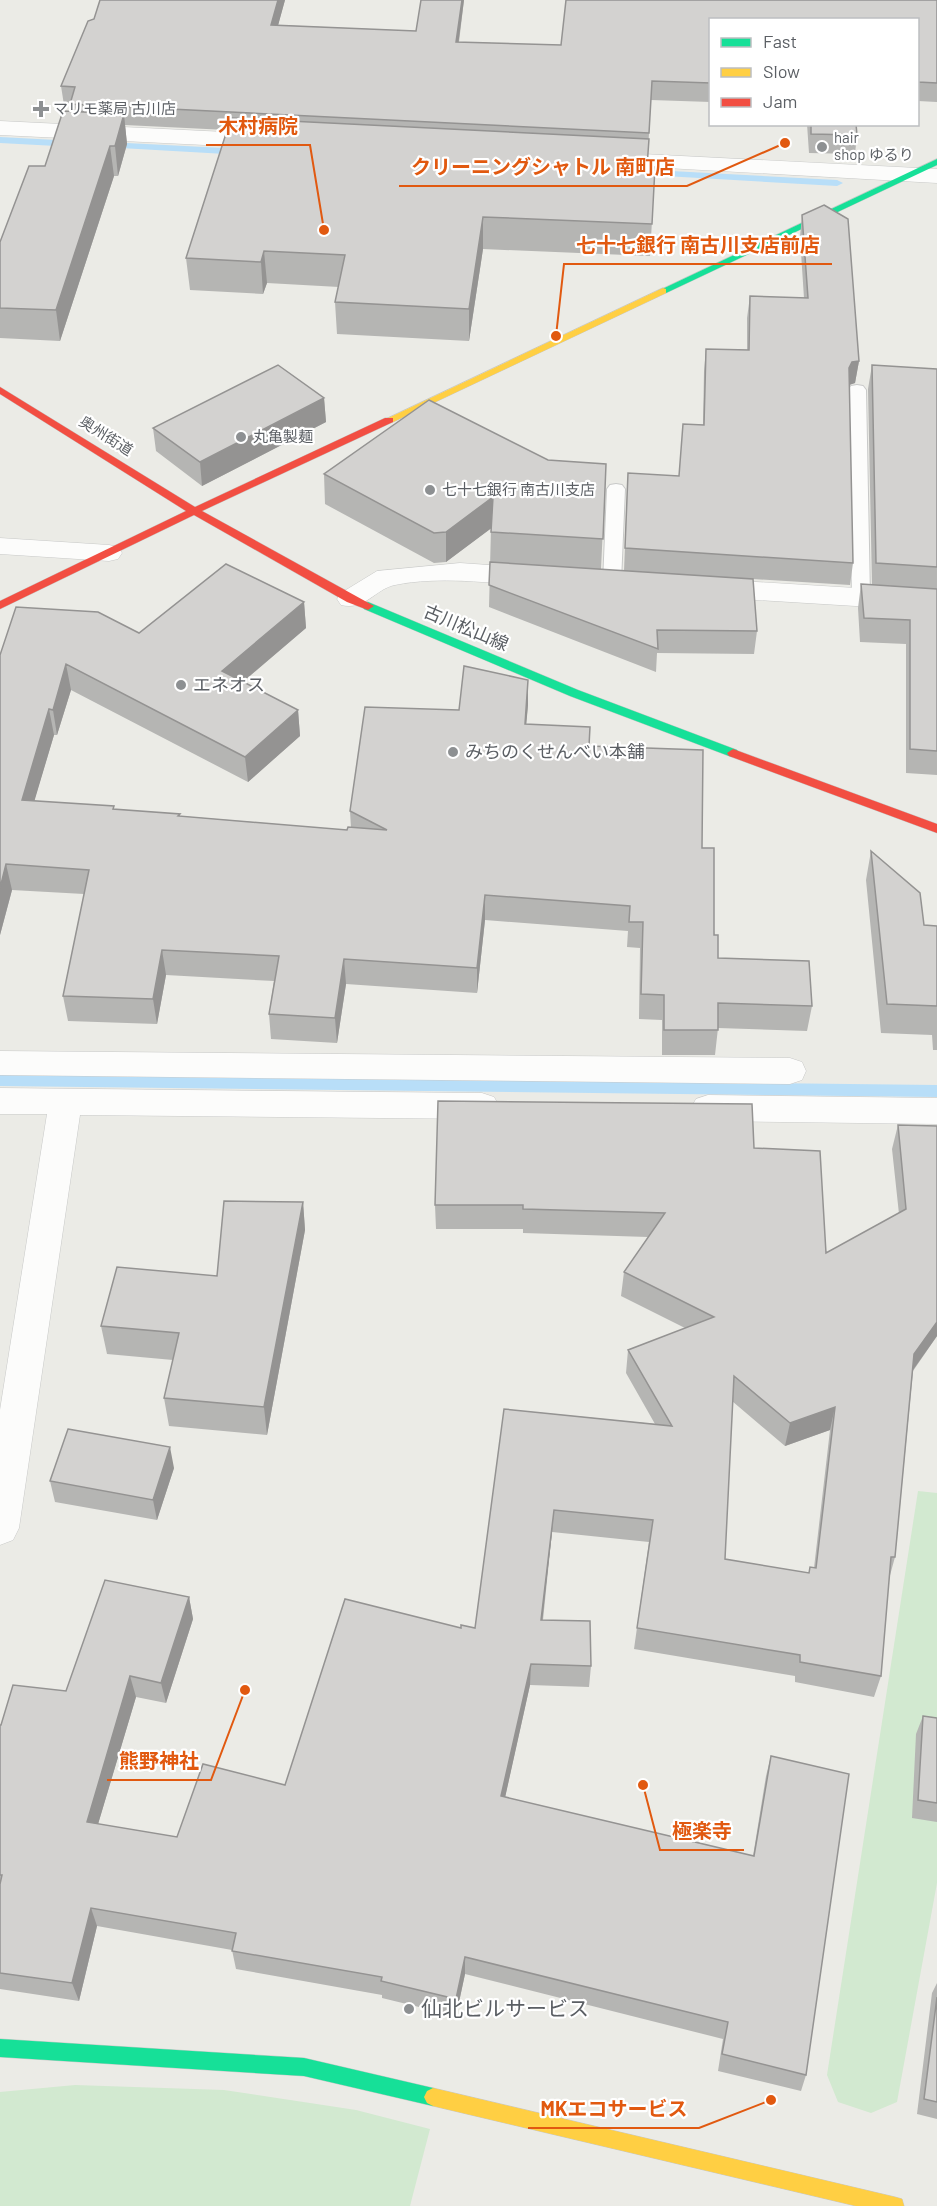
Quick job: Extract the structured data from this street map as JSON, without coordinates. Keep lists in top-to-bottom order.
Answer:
{
  "streets": {
    "street": ["奥州街道", "古川松山線"]
  },
  "crossings": [
    ["奥州街道", "古川松山線"]
  ],
  "places": {
    "health": ["マリモ薬局 古川店"],
    "other": [
      "クリーニングシャトル 南町店",
      "hair shop ゆるり",
      "木村病院",
      "七十七銀行 南古川支店前店",
      "丸亀製麺",
      "七十七銀行 南古川支店",
      "エネオス",
      "みちのくせんべい本舗",
      "熊野神社",
      "極楽寺",
      "仙北ビルサービス",
      "MKエコサービス"
    ]
  },
  "legend": ["Fast", "Slow", "Jam"]
}
